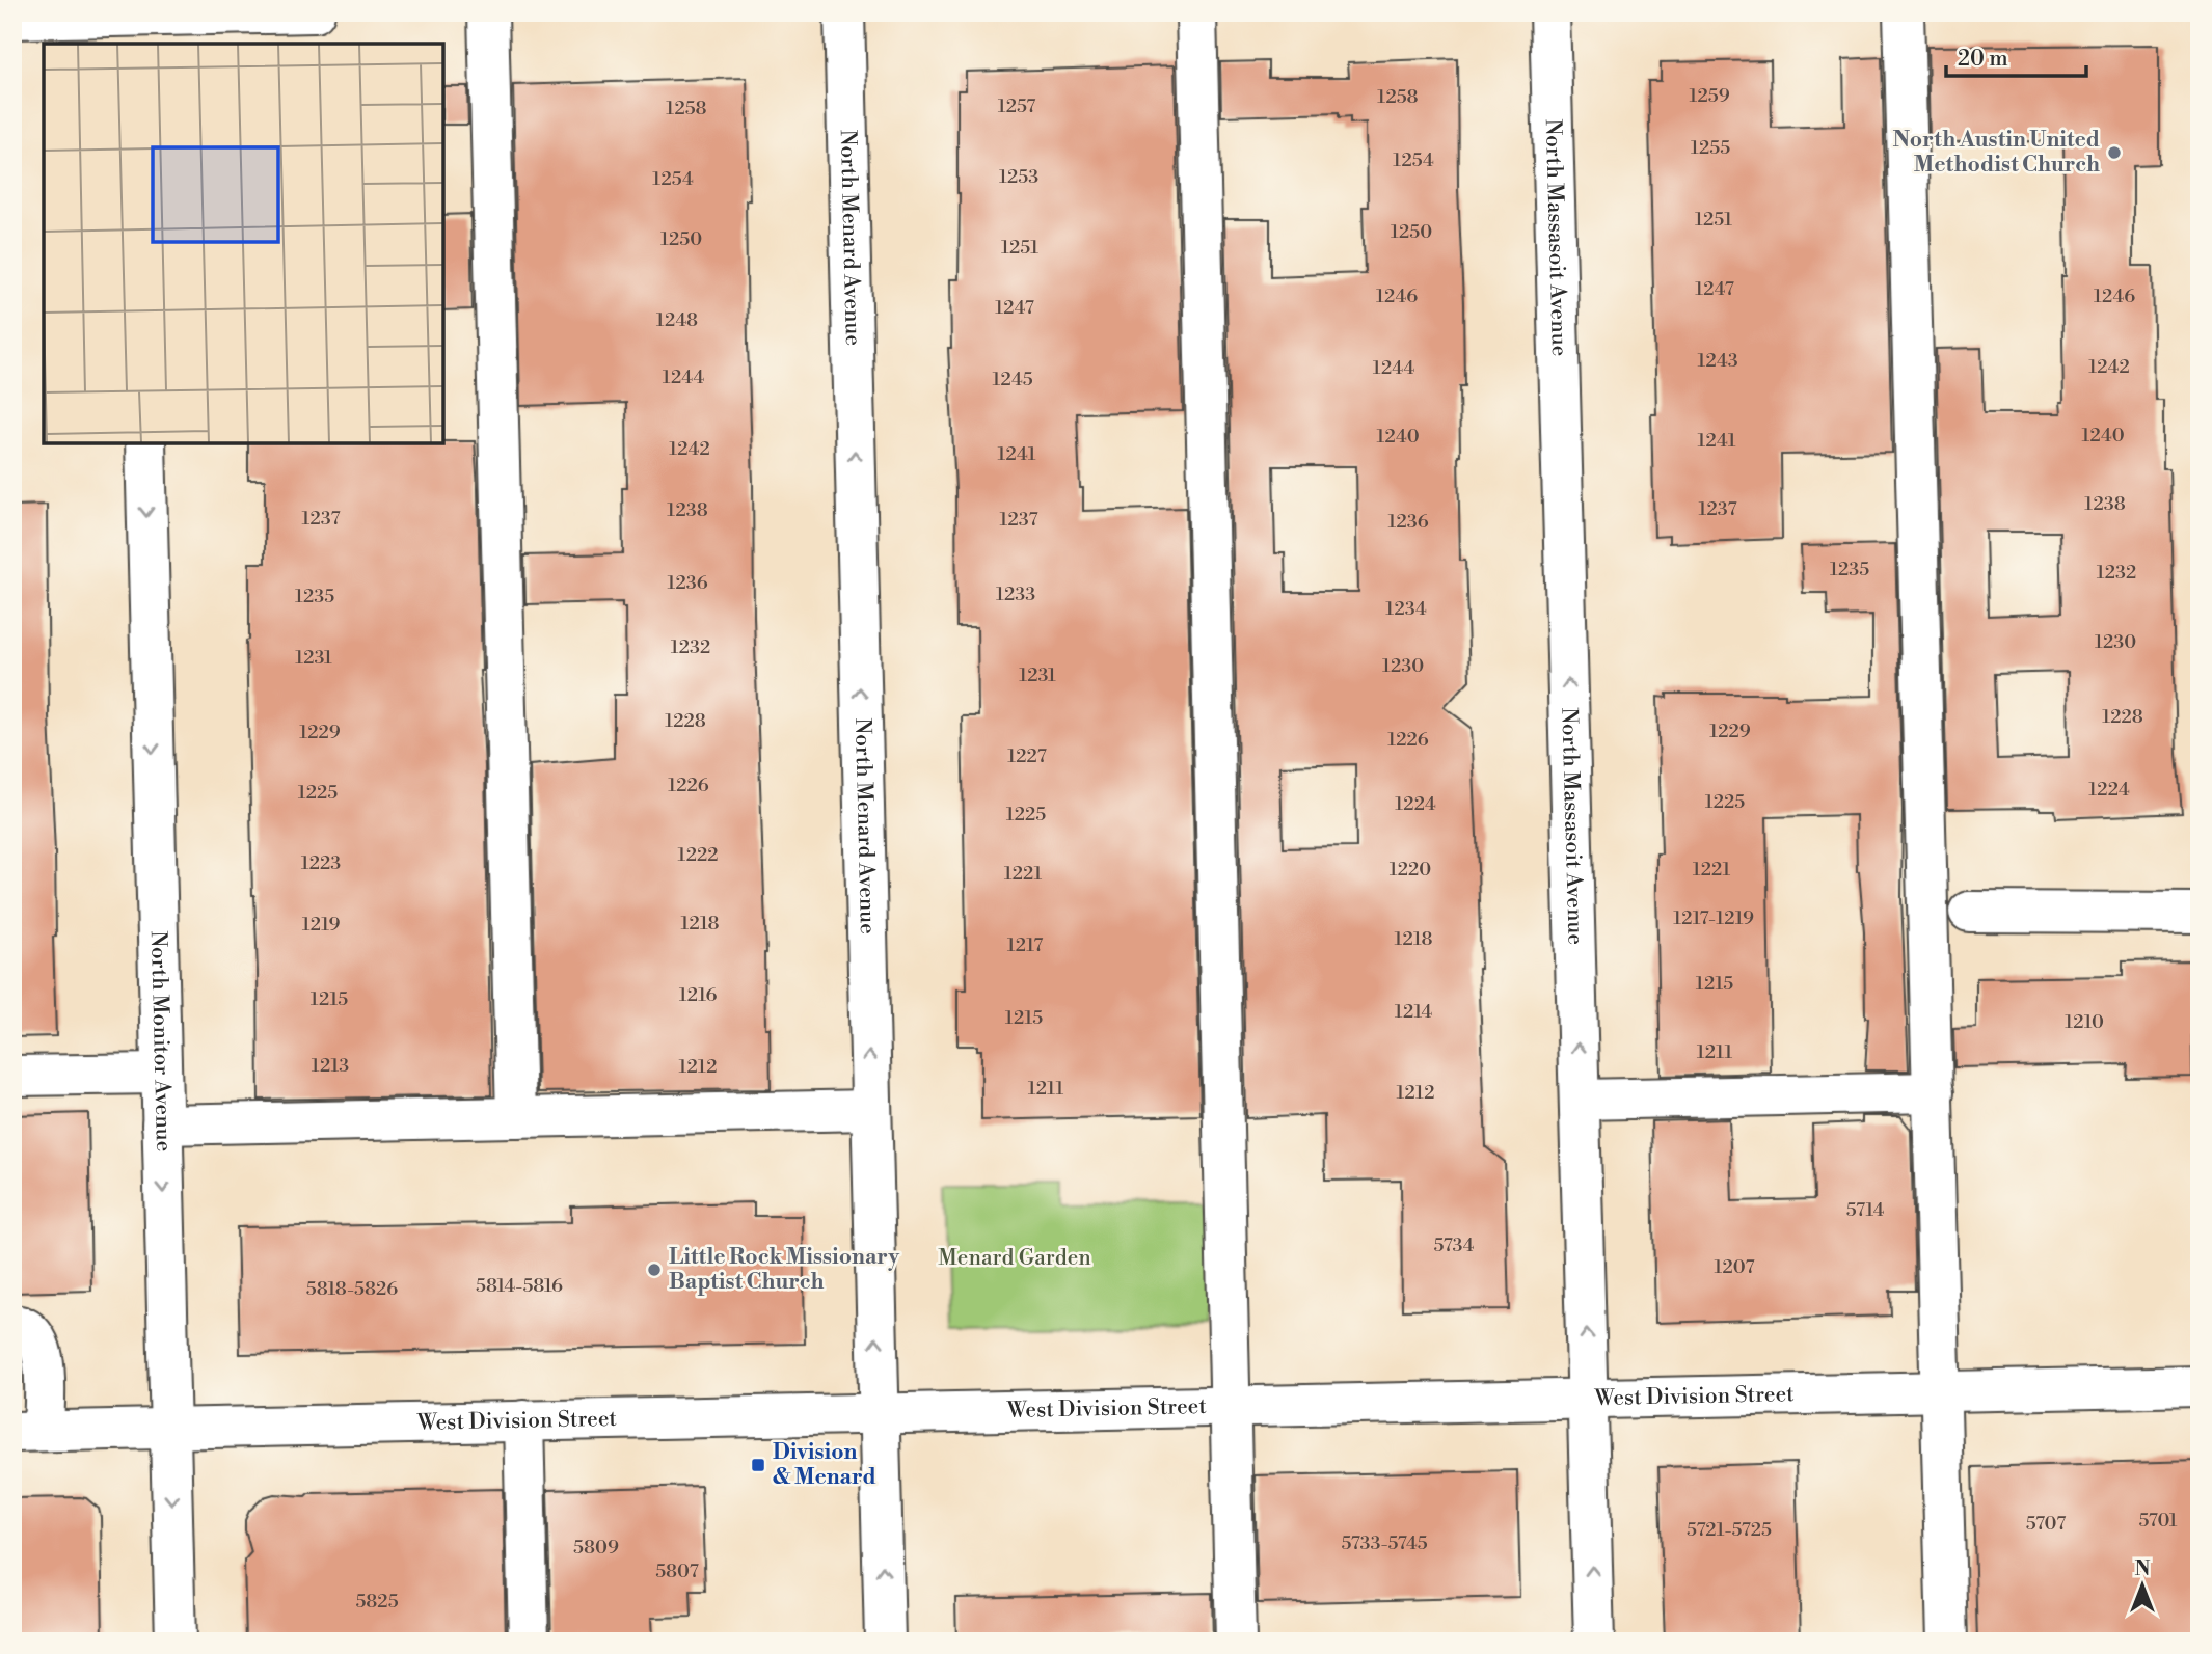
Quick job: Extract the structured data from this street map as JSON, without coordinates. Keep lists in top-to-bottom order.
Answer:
{
  "streets": {
    "street": [
      "North Menard Avenue",
      "North Massasoit Avenue",
      "North Monitor Avenue",
      "West Division Street"
    ]
  },
  "crossings": [
    ["North Menard Avenue", "West Division Street"],
    ["North Massasoit Avenue", "West Division Street"],
    ["North Monitor Avenue", "West Division Street"]
  ],
  "parks": ["Menard Garden"],
  "places": {
    "other": ["North Austin United Methodist Church", "Little Rock Missionary Baptist Church"],
    "transit": ["Division & Menard"]
  },
  "house_numbers": [
    "1259",
    "1258",
    "1257",
    "1258",
    "1255",
    "1254",
    "1253",
    "1254",
    "1251",
    "1250",
    "1250",
    "1251",
    "1247",
    "1246",
    "1246",
    "1247",
    "1248",
    "1243",
    "1242",
    "1244",
    "1244",
    "1245",
    "1240",
    "1240",
    "1241",
    "1242",
    "1241",
    "1238",
    "1237",
    "1238",
    "1237",
    "1237",
    "1236",
    "1235",
    "1232",
    "1236",
    "1233",
    "1235",
    "1234",
    "1230",
    "1232",
    "1231",
    "1230",
    "1231",
    "1228",
    "1228",
    "1229",
    "1229",
    "1226",
    "1227",
    "1226",
    "1224",
    "1225",
    "1225",
    "1224",
    "1225",
    "1222",
    "1223",
    "1220",
    "1221",
    "1221",
    "1217-1219",
    "1218",
    "1219",
    "1218",
    "1217",
    "1215",
    "1216",
    "1215",
    "1214",
    "1215",
    "1210",
    "1211",
    "1213",
    "1212",
    "1211",
    "1212",
    "5714",
    "5734",
    "1207",
    "5814-5816",
    "5818-5826",
    "5701",
    "5707",
    "5721-5725",
    "5733-5745",
    "5809",
    "5807",
    "5825"
  ],
  "scale_bar": "20 m",
  "north": "top"
}
